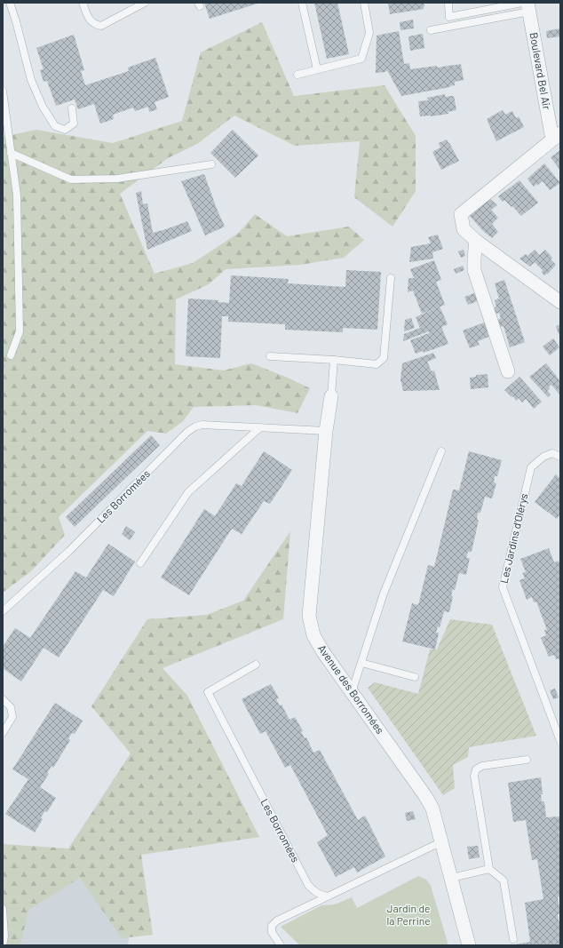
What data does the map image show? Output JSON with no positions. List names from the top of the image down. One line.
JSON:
{"streets":{"street":["Boulevard Bel Air","Avenue des Borromées"],"lane":["Les Borromées","Les Jardins d'Olérys"]},"crossings":[["Les Borromées","Avenue des Borromées"]],"parks":["Jardin de la Perrine"]}
